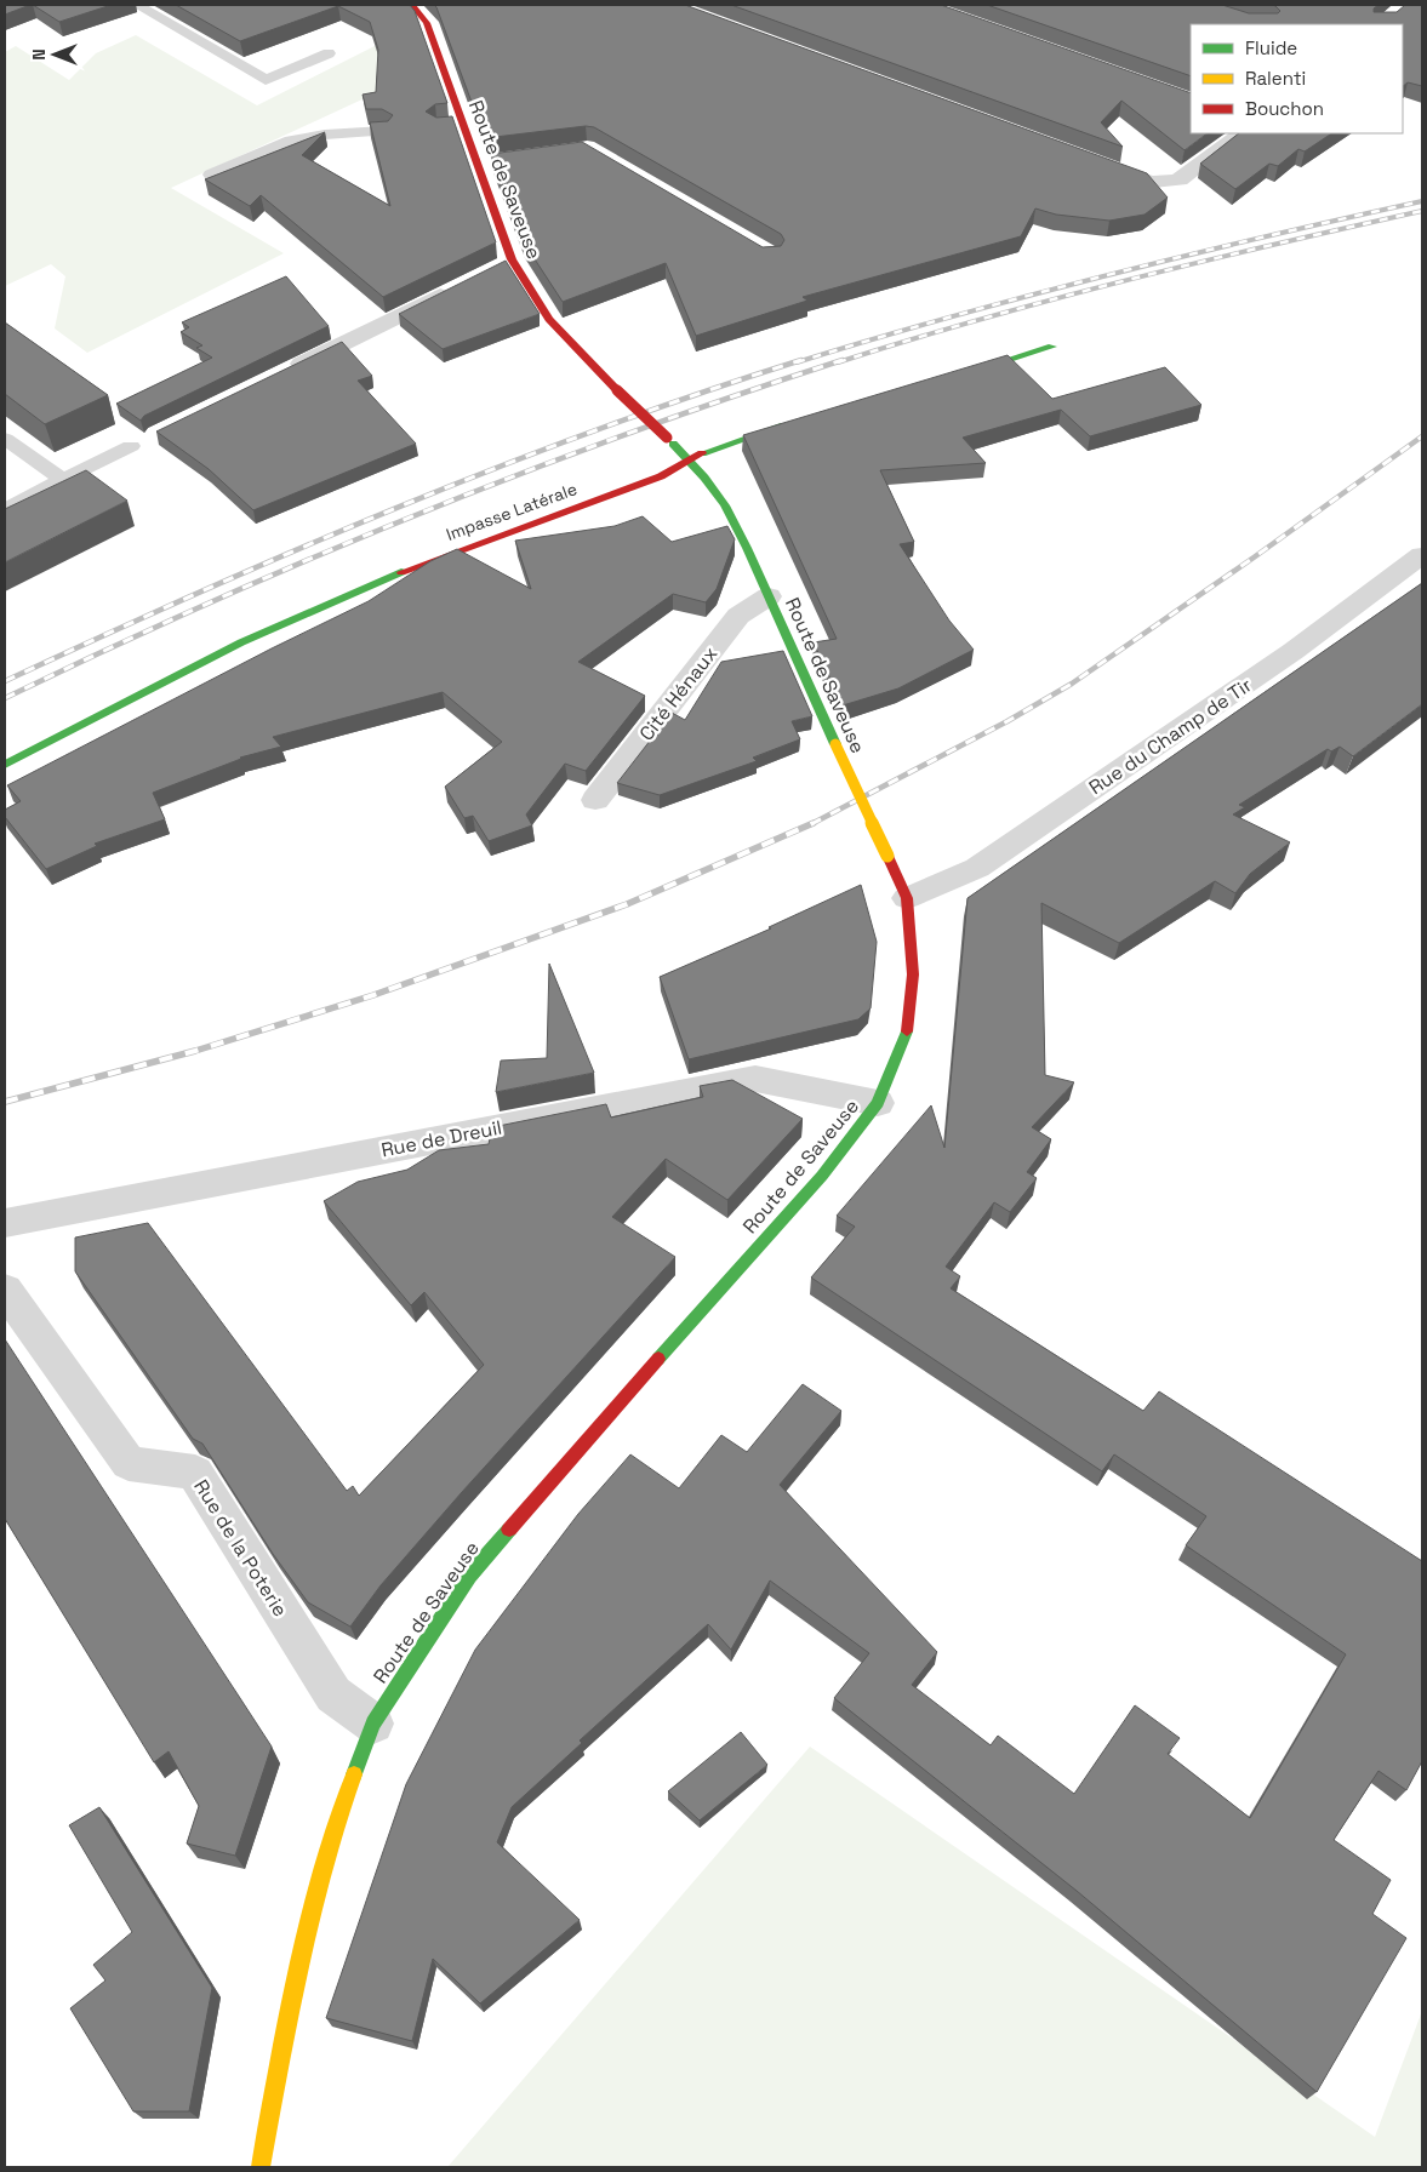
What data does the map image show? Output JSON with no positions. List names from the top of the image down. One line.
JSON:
{"streets":{"main road":["Route de Saveuse","Impasse Latérale"],"street":["Cité Hénaux","Rue du Champ de Tir","Rue de Dreuil","Rue de la Poterie"]},"crossings":[["Route de Saveuse","Impasse Latérale"],["Route de Saveuse","Cité Hénaux"],["Route de Saveuse","Rue du Champ de Tir"],["Route de Saveuse","Rue de Dreuil"],["Route de Saveuse","Rue de la Poterie"]],"legend":["Fluide","Ralenti","Bouchon"],"north":"left"}
